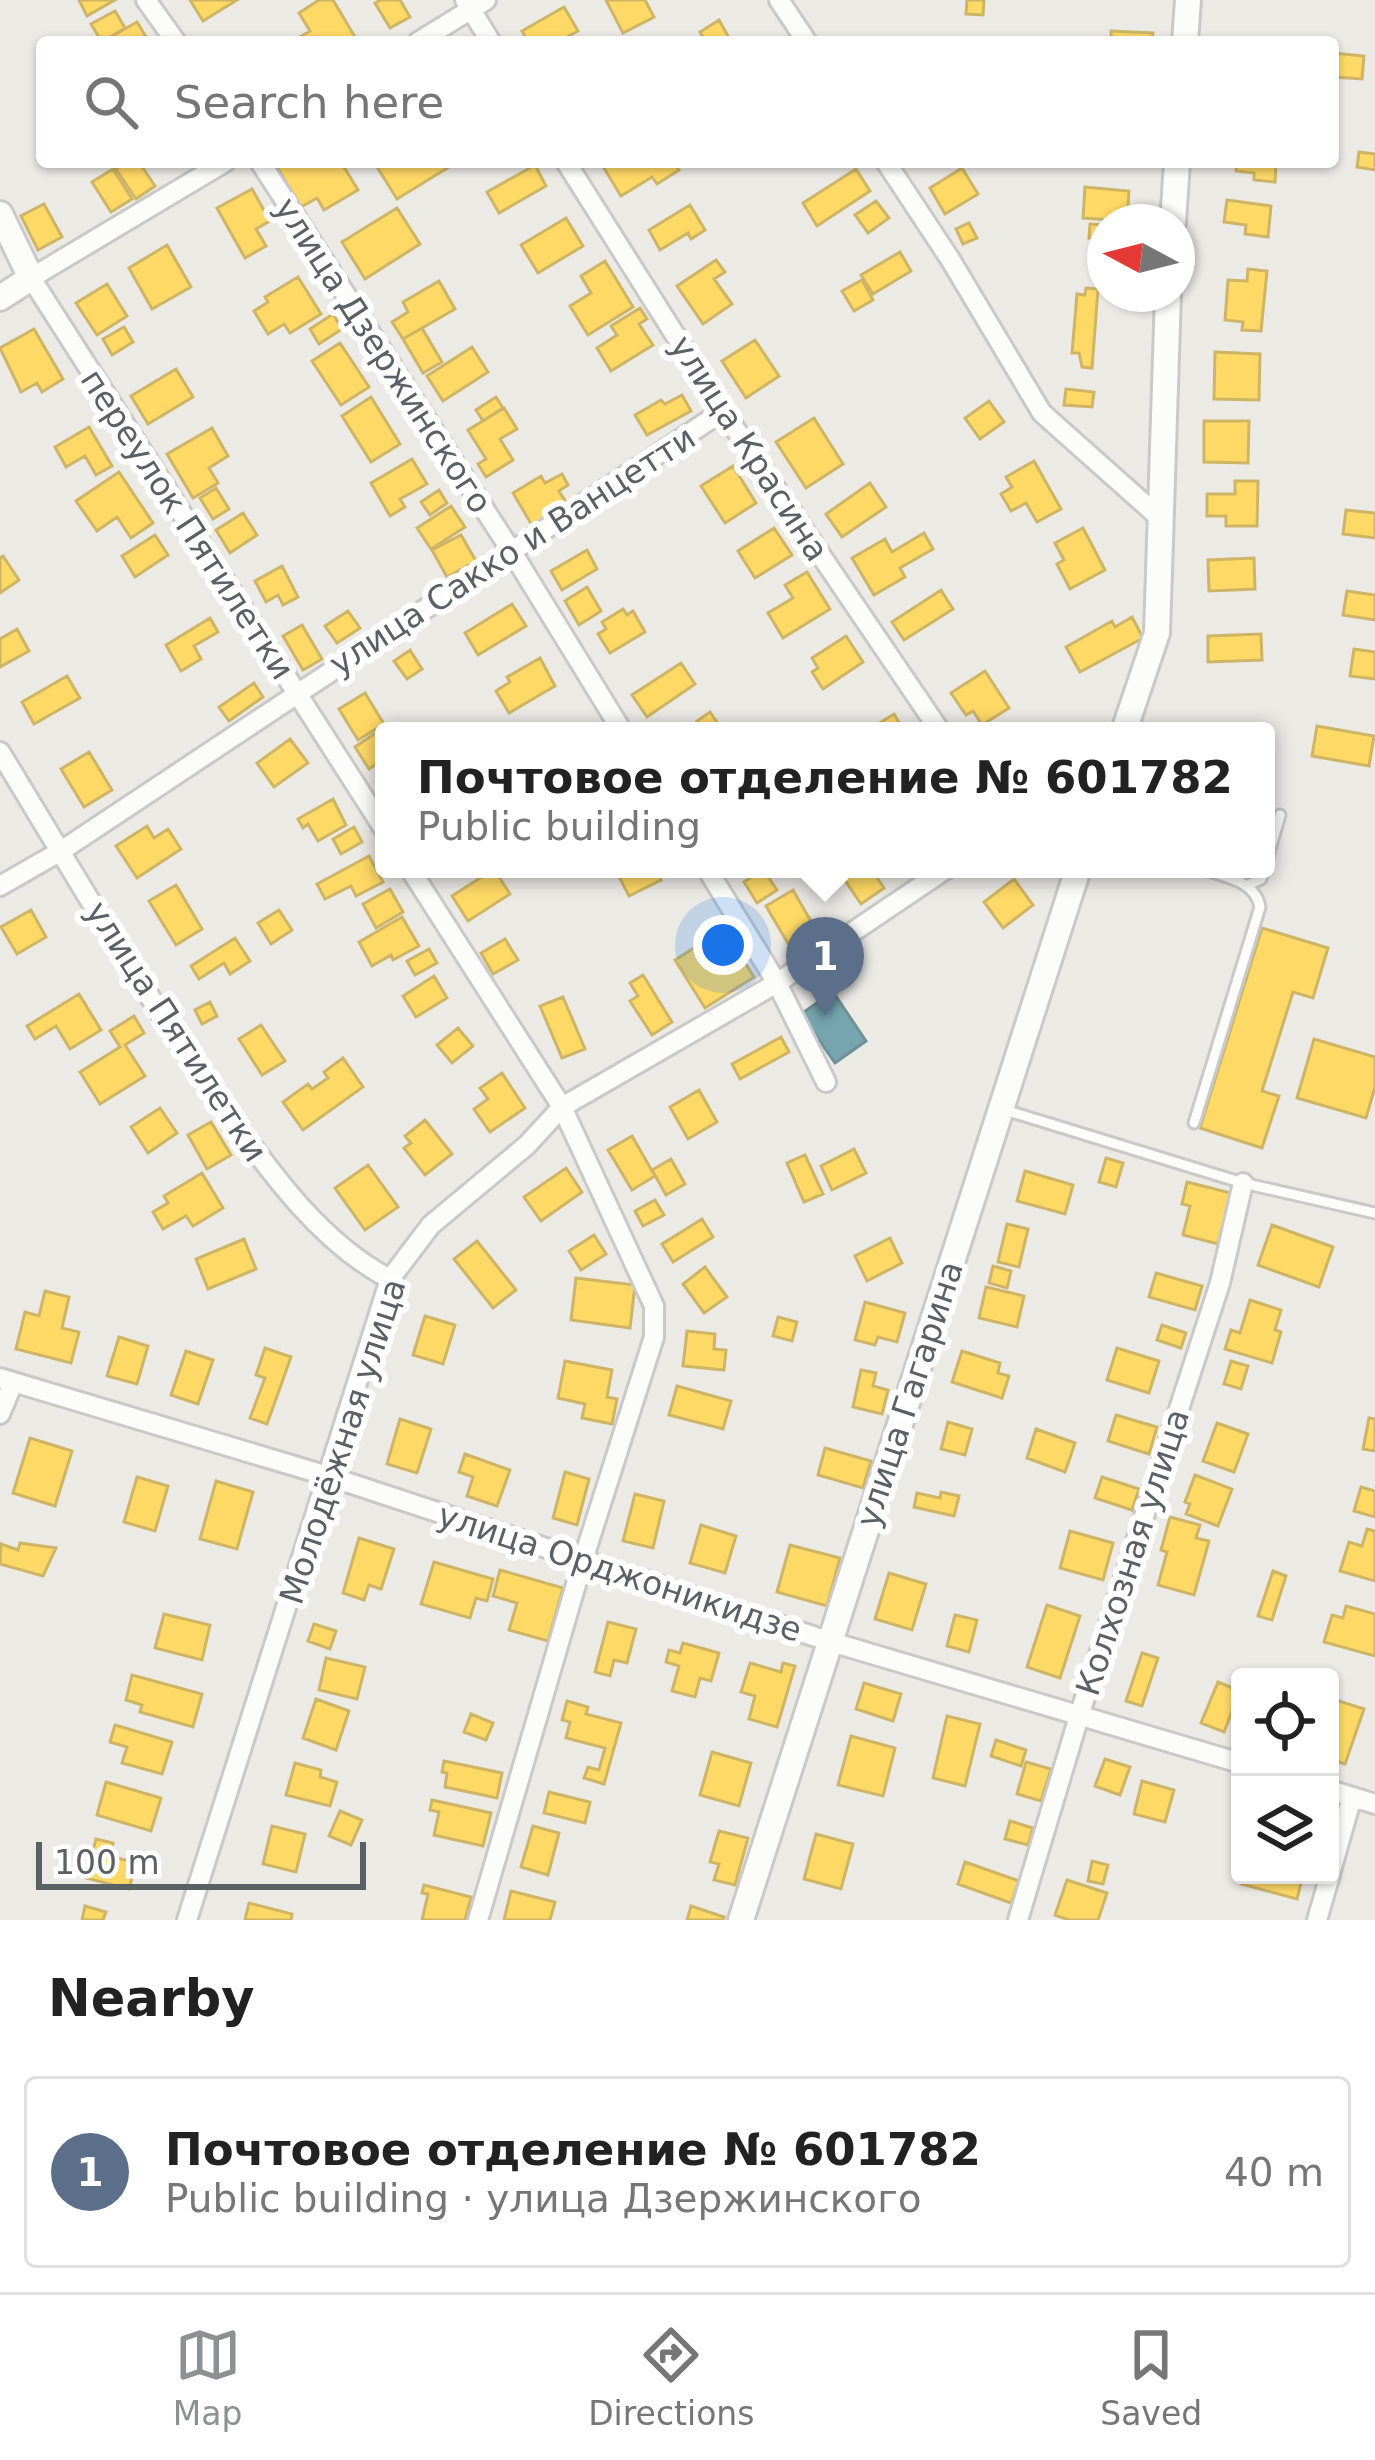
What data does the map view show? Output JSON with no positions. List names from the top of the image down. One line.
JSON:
{"streets":{"main road":["переулок Пятилетки","улица Гагарина"],"street":["улица Дзержинского","улица Красина","улица Сакко и Ванцетти","улица Пятилетки","Молодёжная улица","Колхозная улица","улица Орджоникидзе"]},"crossings":[["улица Дзержинского","улица Сакко и Ванцетти"],["улица Красина","улица Сакко и Ванцетти"],["переулок Пятилетки","улица Сакко и Ванцетти"],["улица Сакко и Ванцетти","улица Пятилетки"],["улица Пятилетки","Молодёжная улица"],["улица Гагарина","улица Орджоникидзе"],["Молодёжная улица","улица Орджоникидзе"],["Колхозная улица","улица Орджоникидзе"]],"scale_bar":"100 m","north":"left","page":{"search":"Search here","popup":["Почтовое отделение № 601782","Public building"],"pins":"1","scale":"100 m","heading":"Nearby","list":[{"mark":"1","name":"Почтовое отделение № 601782","note":"Public building · улица Дзержинского","value":"40 m"}],"nav":["Map","Directions","Saved"]}}
